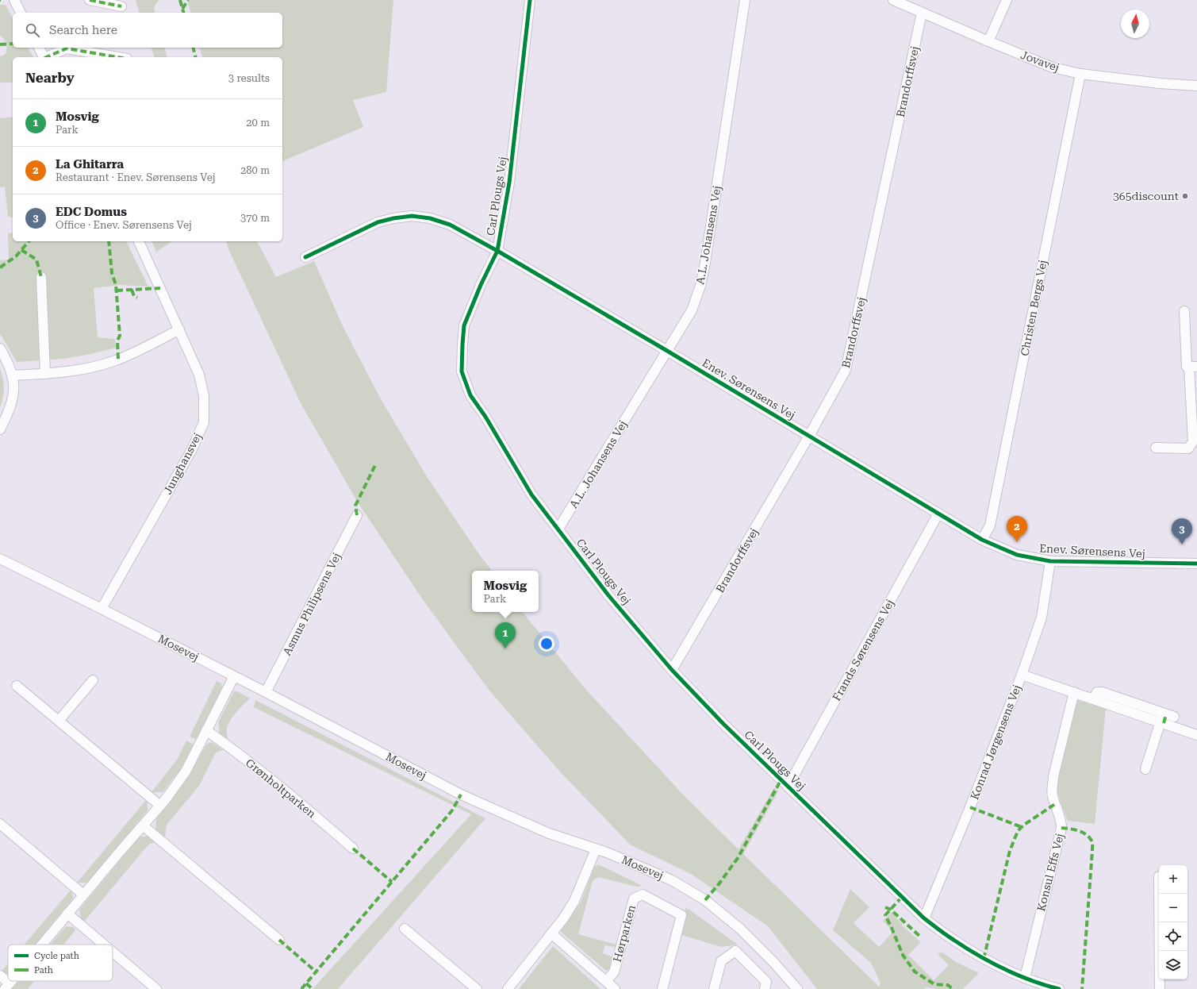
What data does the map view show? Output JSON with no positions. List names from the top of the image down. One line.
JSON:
{"streets":{"street":["Jovavej","Brandorffsvej","Carl Plougs Vej","A.L. Johansens Vej","Christen Bergs Vej","Enev. Sørensens Vej","Junghansvej","Asmus Philipsens Vej","Mosevej","Frands Sørensens Vej","Konrad Jørgensens Vej","Grønholtparken","Konsul Effs Vej","Hørparken"]},"crossings":[["Jovavej","Brandorffsvej"],["Jovavej","Christen Bergs Vej"],["Brandorffsvej","Carl Plougs Vej"],["Brandorffsvej","Enev. Sørensens Vej"],["Carl Plougs Vej","A.L. Johansens Vej"],["Carl Plougs Vej","Enev. Sørensens Vej"],["Carl Plougs Vej","Frands Sørensens Vej"],["Carl Plougs Vej","Konrad Jørgensens Vej"],["Carl Plougs Vej","Konsul Effs Vej"],["A.L. Johansens Vej","Enev. Sørensens Vej"],["Christen Bergs Vej","Enev. Sørensens Vej"],["Enev. Sørensens Vej","Frands Sørensens Vej"],["Enev. Sørensens Vej","Konrad Jørgensens Vej"],["Junghansvej","Mosevej"],["Asmus Philipsens Vej","Mosevej"]],"places":["365discount"],"legend":["Cycle path","Path"],"north":"top","page":{"search":"Search here","heading":["Nearby","3 results"],"list":[{"mark":"1","name":"Mosvig","note":"Park","value":"20 m"},{"mark":"2","name":"La Ghitarra","note":"Restaurant · Enev. Sørensens Vej","value":"280 m"},{"mark":"3","name":"EDC Domus","note":"Office · Enev. Sørensens Vej","value":"370 m"}],"pins":["2","3","1"],"popup":["Mosvig","Park"],"map_buttons":["+","−"]}}
